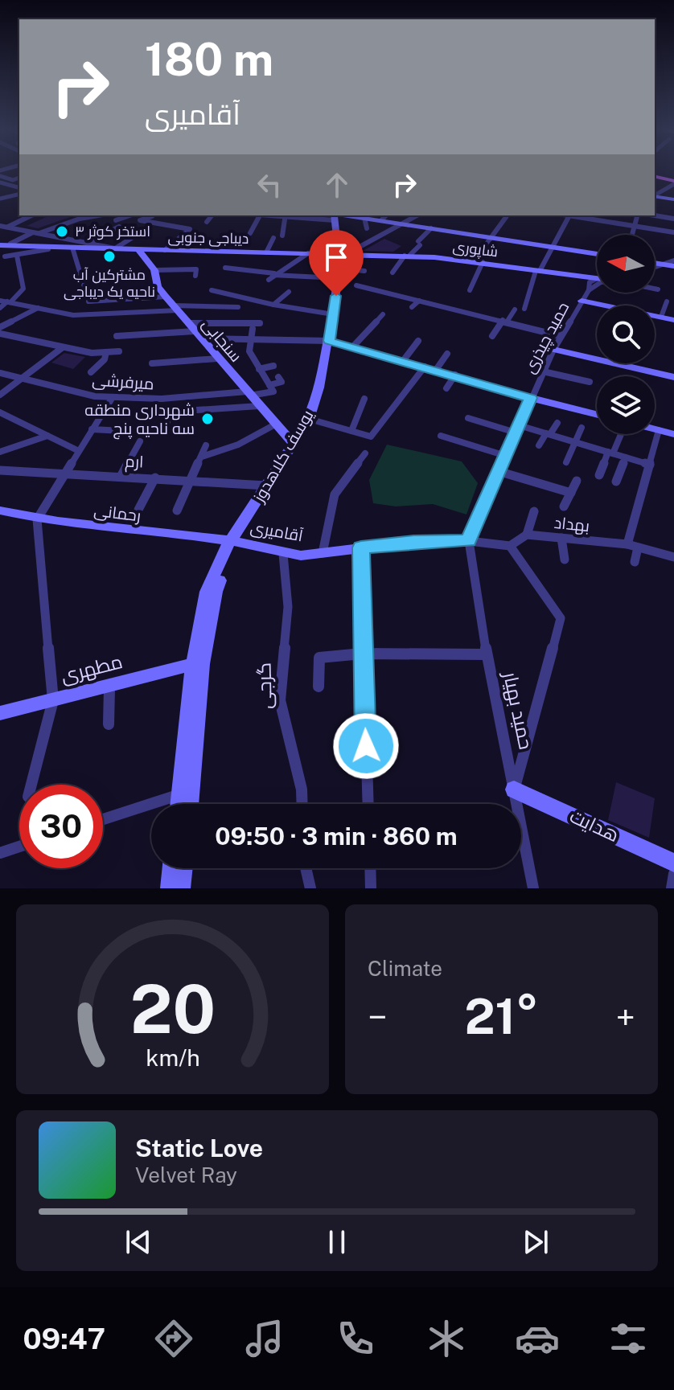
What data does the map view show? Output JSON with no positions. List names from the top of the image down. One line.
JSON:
{"streets":{"street":["دیباجی جنوبی","شاپوری","حمید چیذری","سنجابی","میرفرشی","یوسف کلاهدوز","ارم","رحمانی","بهداد","آقامیری","مطهری","گرجی","حمید بهیار","هدایت"]},"crossings":[["دیباجی جنوبی","شاپوری"],["دیباجی جنوبی","سنجابی"],["دیباجی جنوبی","یوسف کلاهدوز"],["شاپوری","یوسف کلاهدوز"],["حمید چیذری","آقامیری"],["حمید چیذری","حمید بهیار"],["سنجابی","میرفرشی"],["سنجابی","یوسف کلاهدوز"],["یوسف کلاهدوز","ارم"],["یوسف کلاهدوز","رحمانی"],["یوسف کلاهدوز","آقامیری"],["یوسف کلاهدوز","مطهری"],["رحمانی","آقامیری"],["آقامیری","گرجی"],["آقامیری","حمید بهیار"],["حمید بهیار","هدایت"]],"places":["استخر کوثر ۳","مشترکین آب ناحیه یک دیباجی","شهرداری منطقه سه ناحیه پنج"],"north":"left","page":{"turn":["180 m","آقامیری"],"limit":"30","trip":"09:50 · 3 min · 860 m","tile":"Climate","heat":["−","21°","+"],"song":["Static Love","Velvet Ray"],"tabs":"09:47","gauge":["20","km/h"]}}
